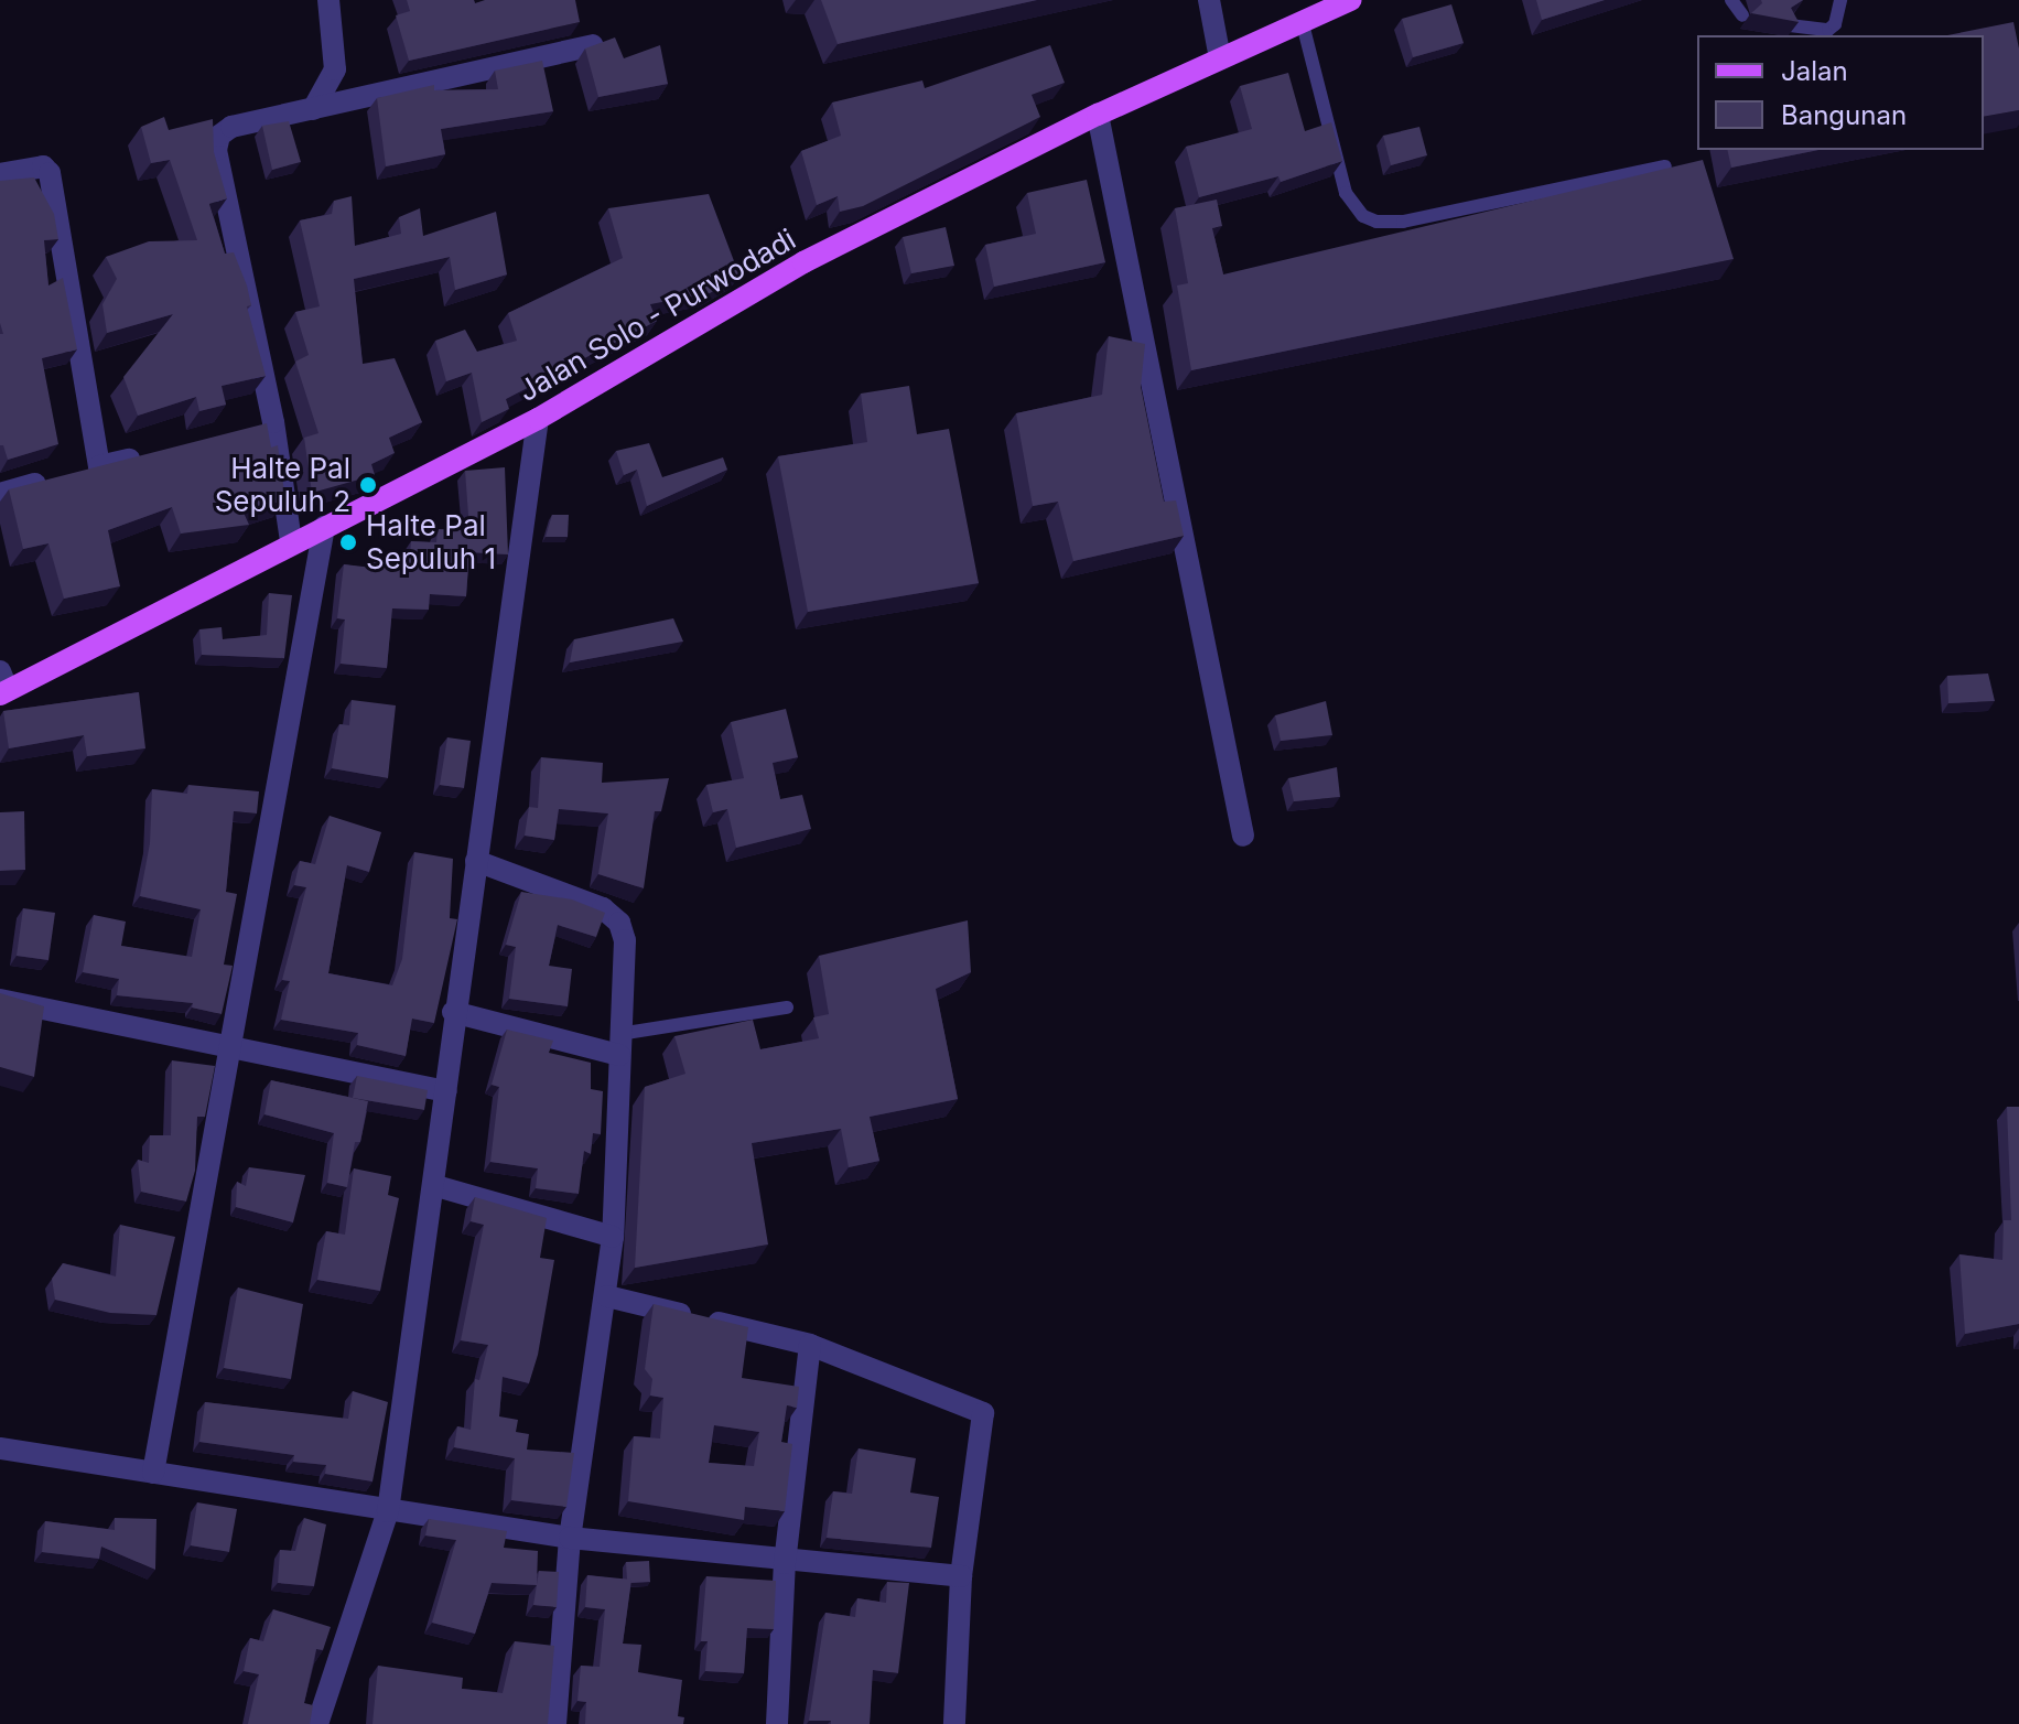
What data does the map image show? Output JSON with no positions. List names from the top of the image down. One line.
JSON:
{"streets":{"main road":["Jalan Solo - Purwodadi"]},"places":["Halte Pal Sepuluh 2","Halte Pal Sepuluh 1"],"legend":["Jalan","Bangunan"]}
